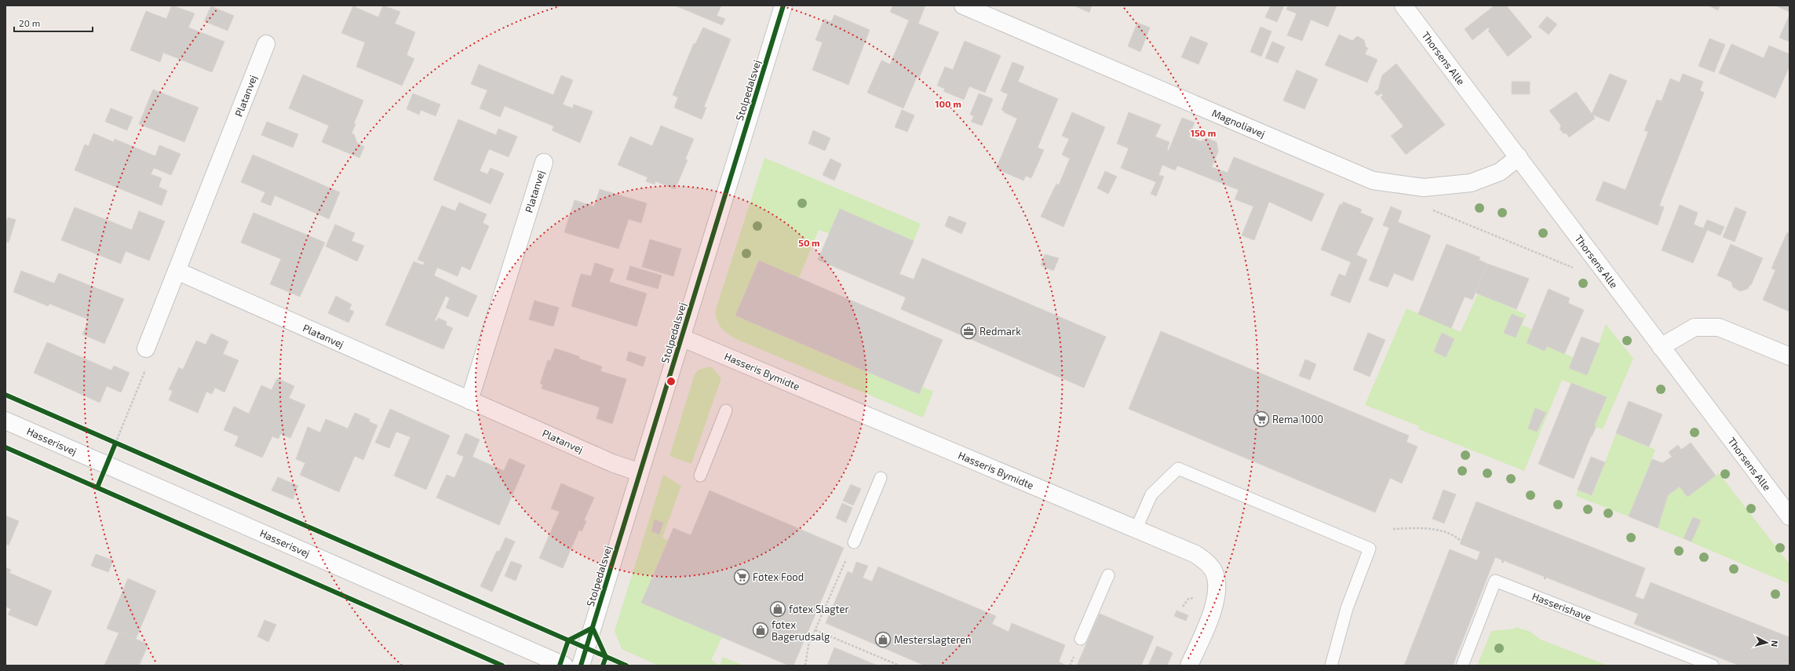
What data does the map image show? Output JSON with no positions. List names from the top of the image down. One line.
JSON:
{"streets":{"street":["Thorsens Alle","Stolpedalsvej","Platanvej","Magnoliavej","Hasseris Bymidte","Hasserisvej"],"lane":["Hasserishave"]},"crossings":[["Thorsens Alle","Magnoliavej"],["Stolpedalsvej","Platanvej"],["Stolpedalsvej","Hasseris Bymidte"]],"places":{"office":["Redmark"],"supermarket":["Rema 1000","Føtex Food"],"shop":["føtex Slagter","føtex Bagerudsalg","Mesterslagteren"]},"scale_bar":"20 m","north":"right","rings":["100 m","150 m","50 m"]}
